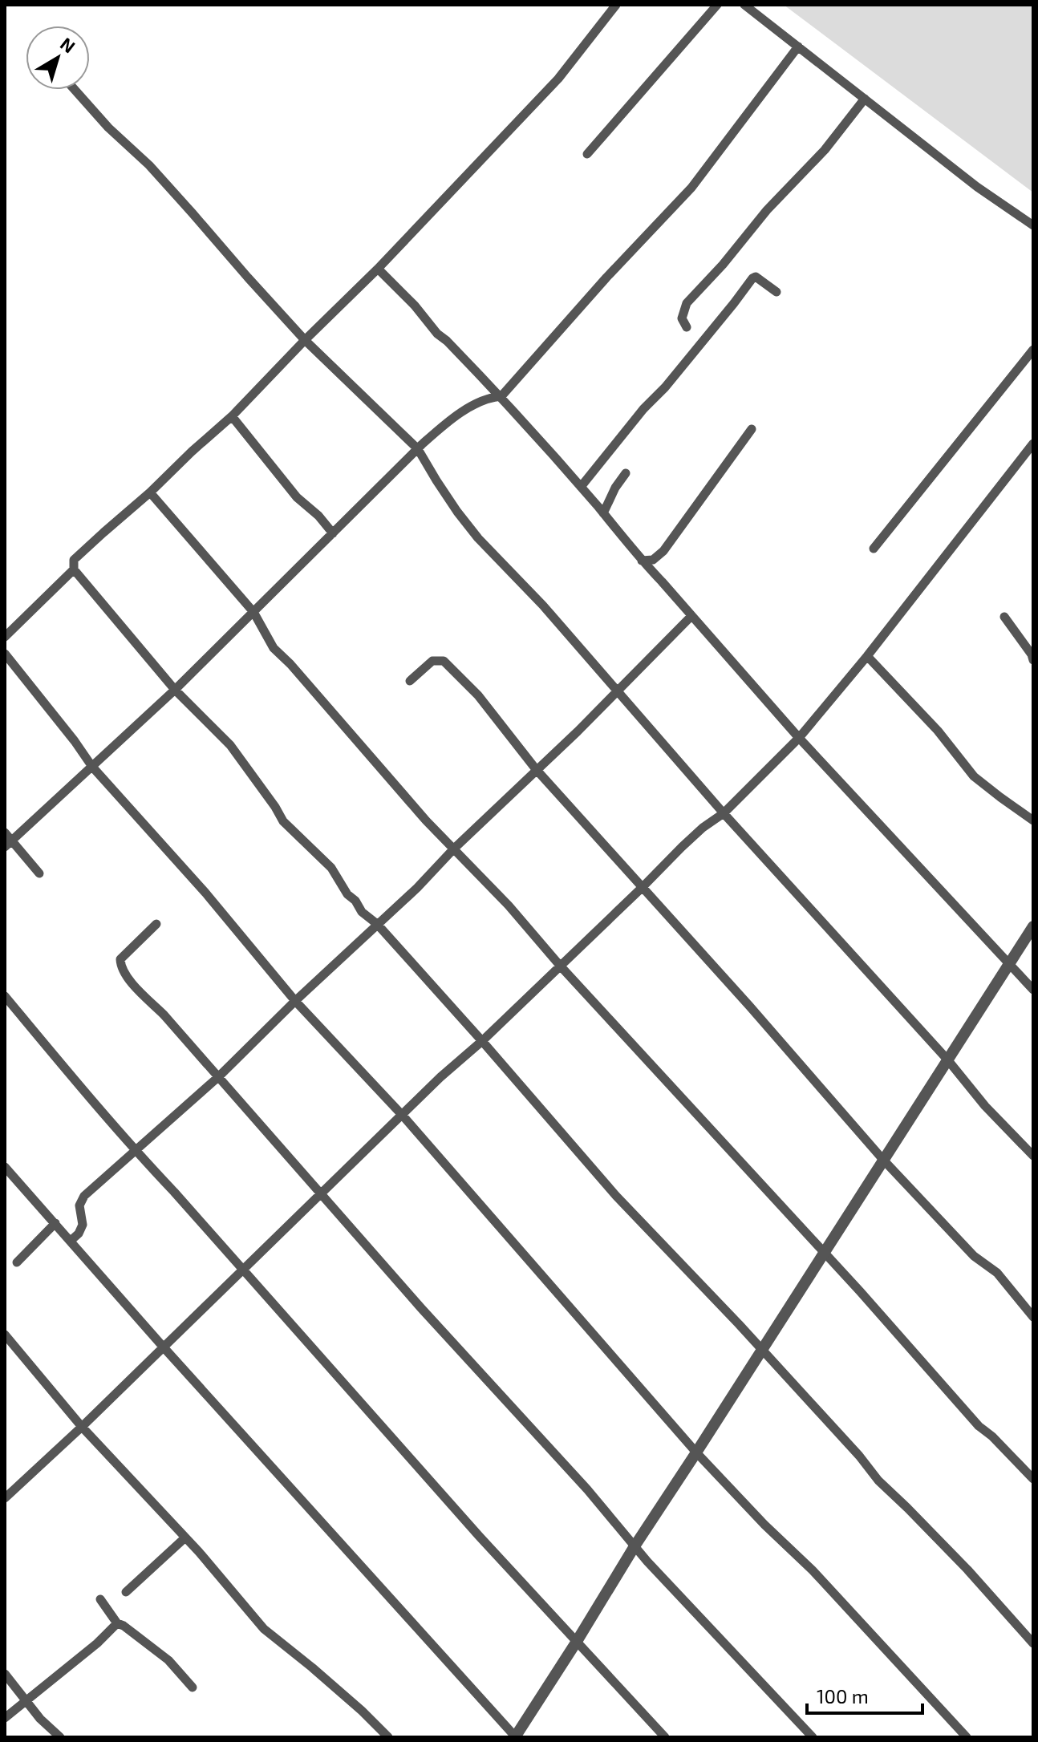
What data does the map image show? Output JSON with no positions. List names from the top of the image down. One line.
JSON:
{"scale_bar":"100 m","north":"top right"}
